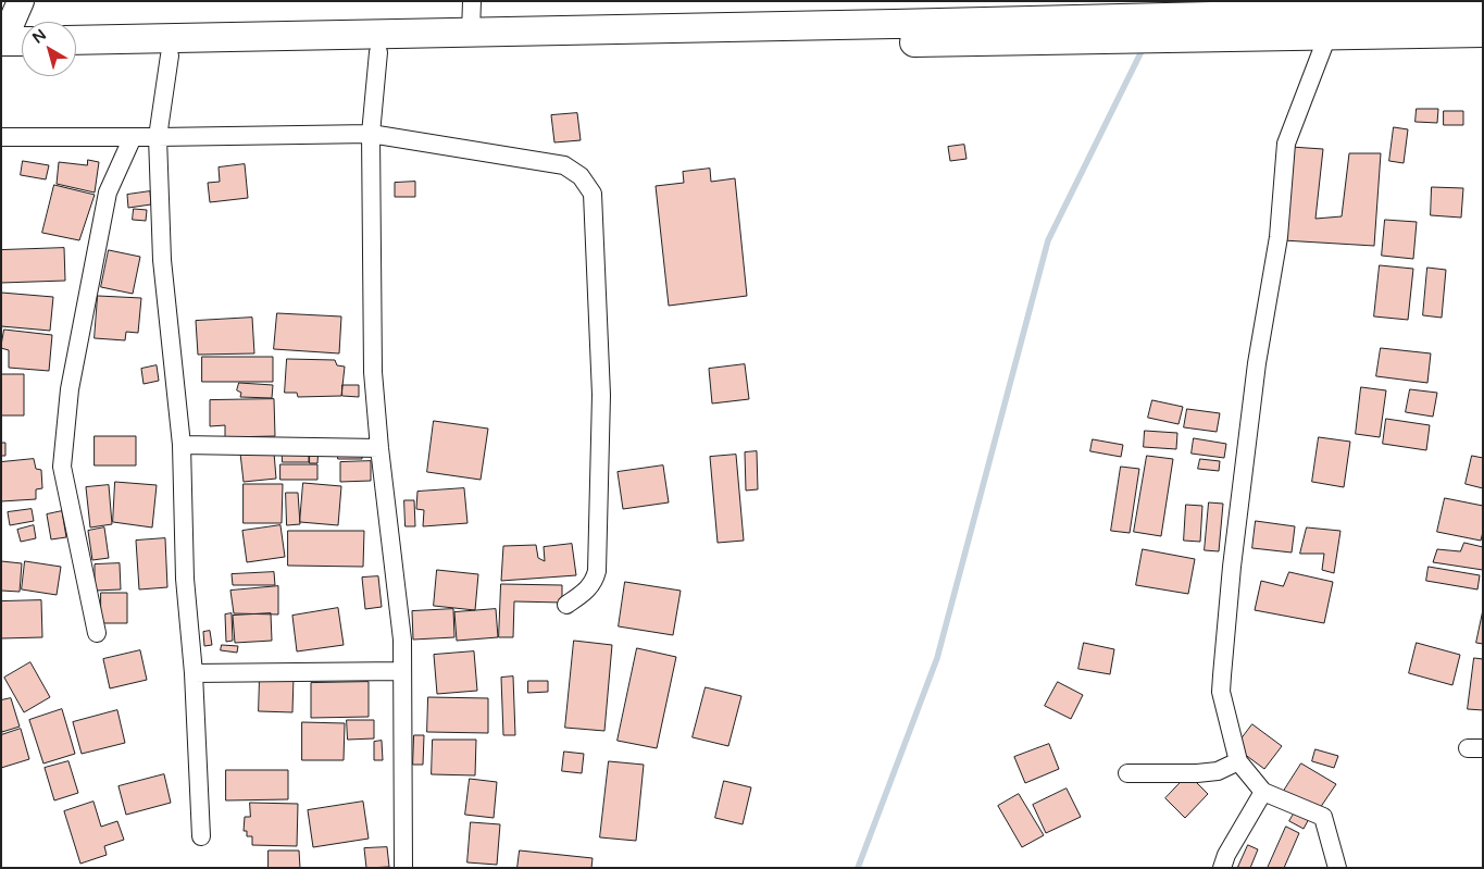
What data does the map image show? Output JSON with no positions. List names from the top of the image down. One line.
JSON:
{"north":"top left"}
